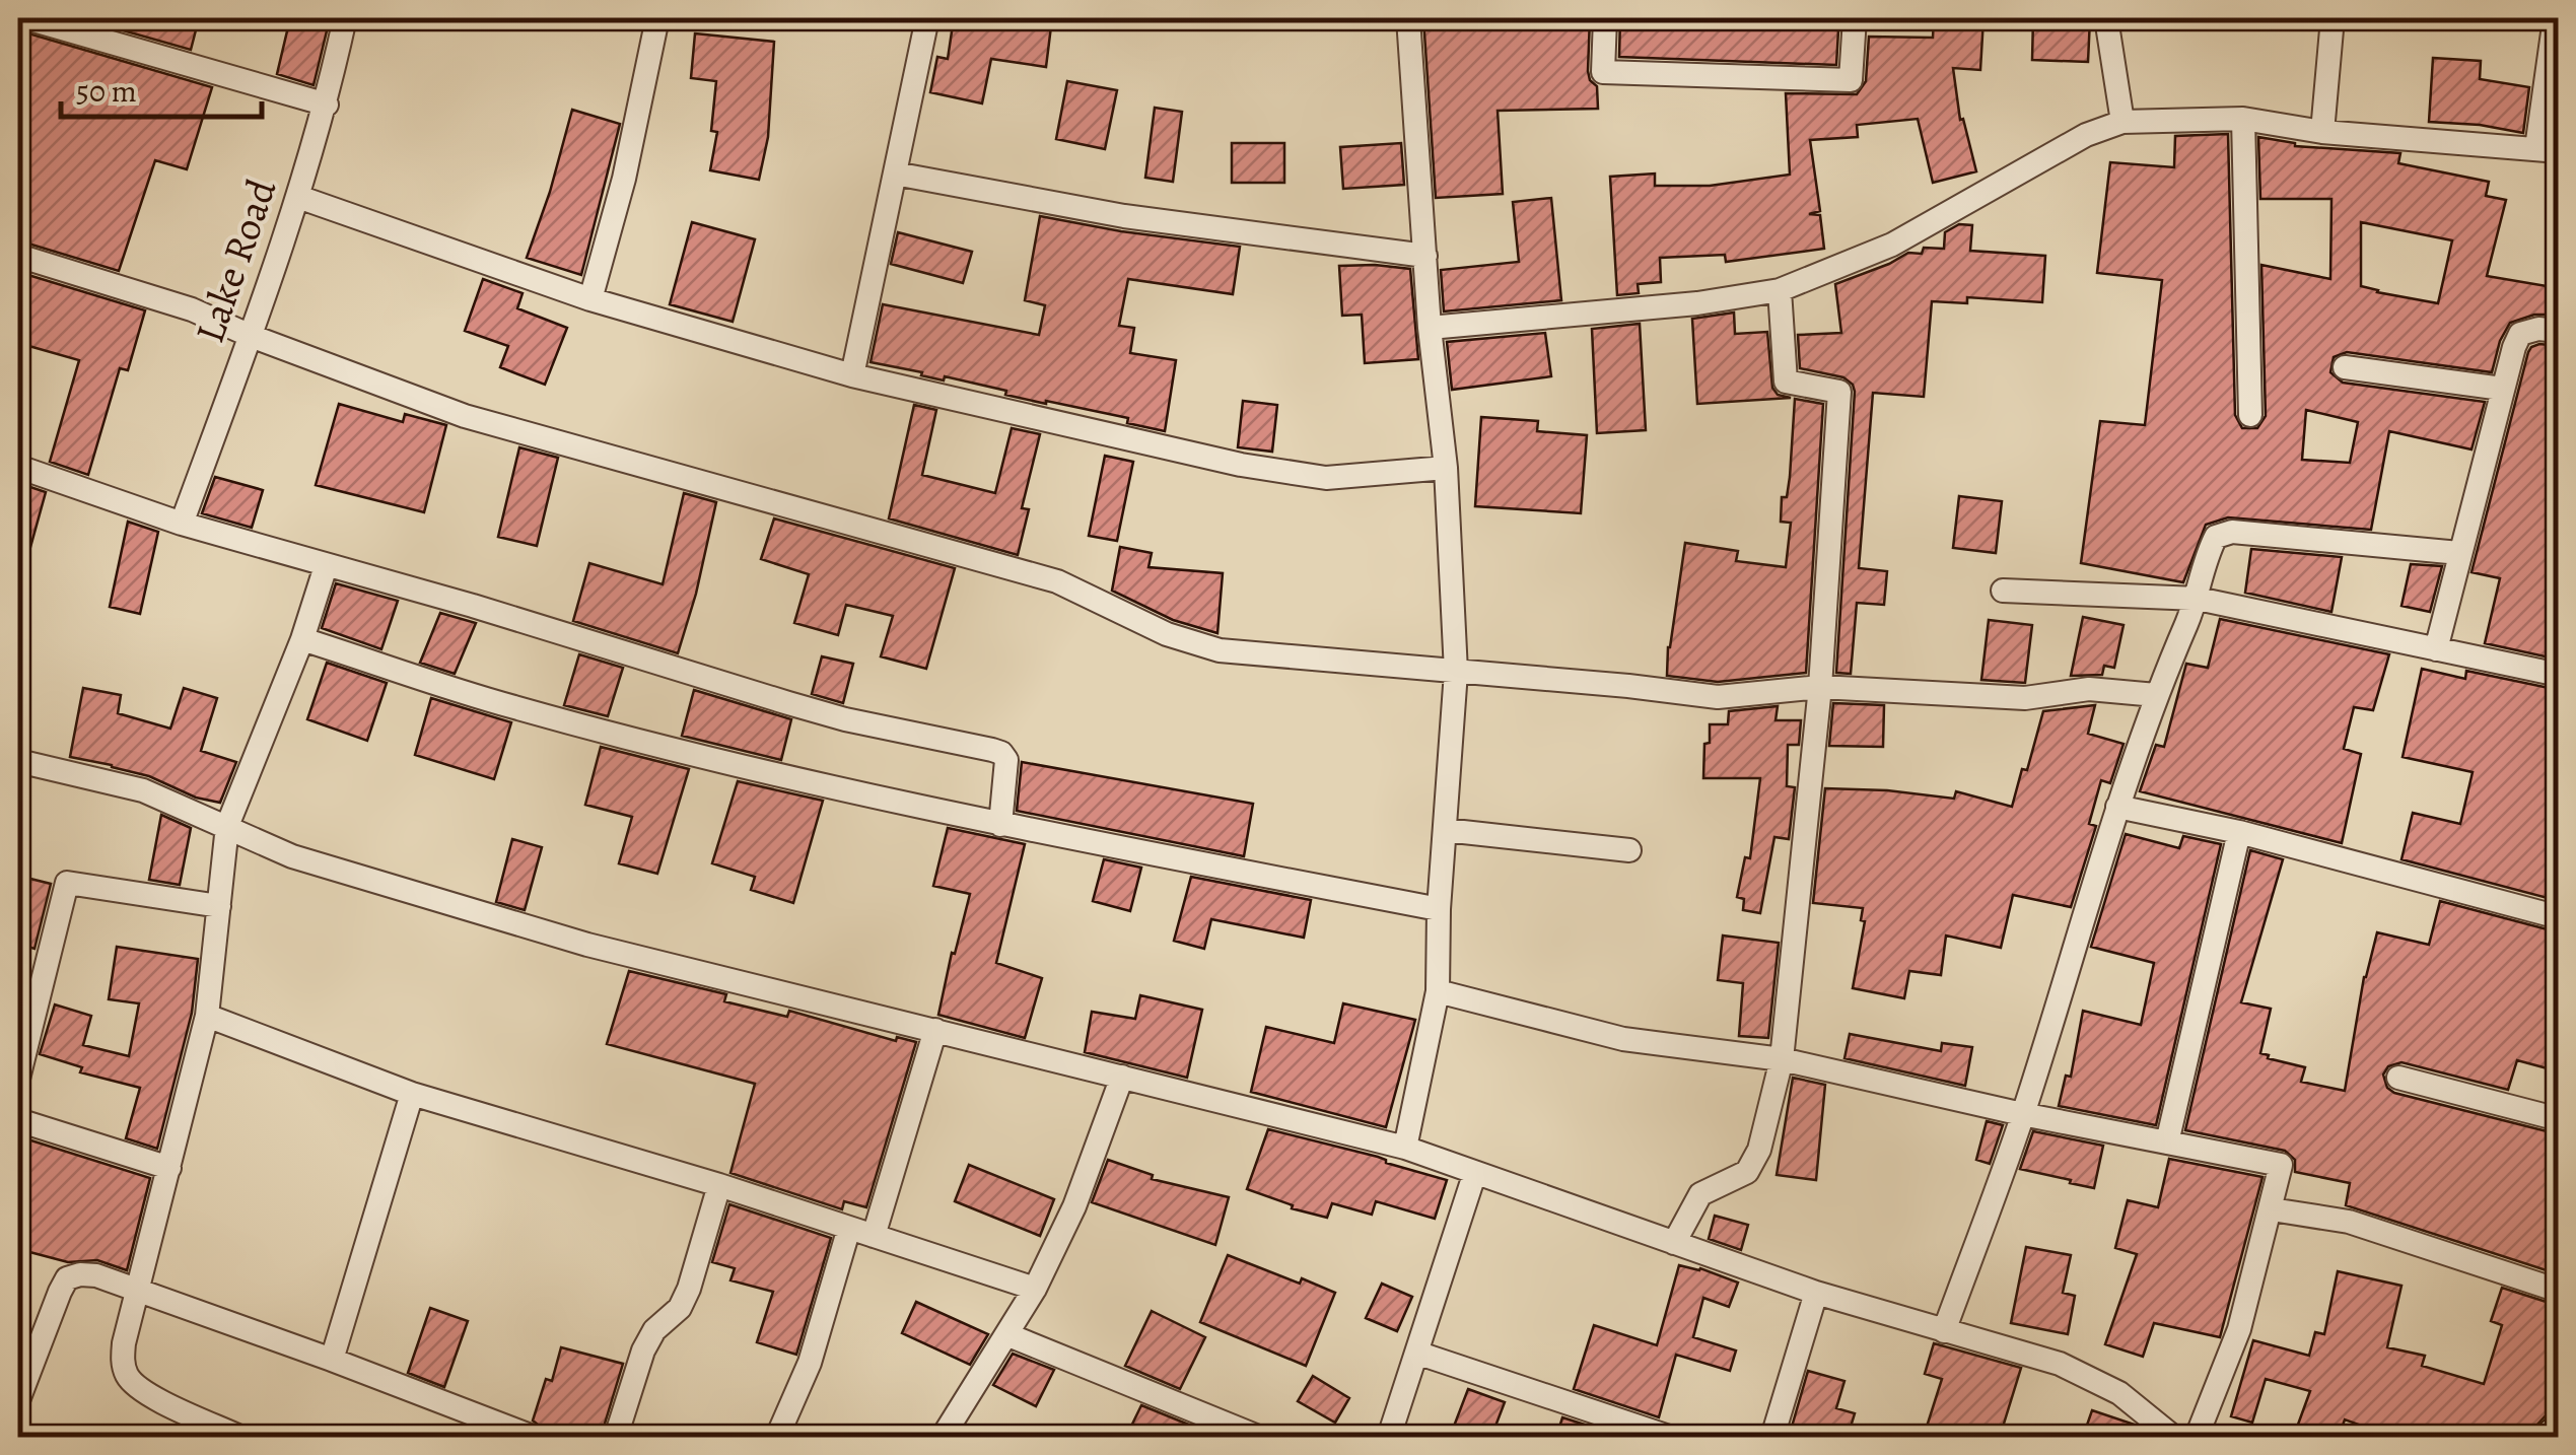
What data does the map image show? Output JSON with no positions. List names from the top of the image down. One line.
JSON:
{"streets":{"street":["Lake Road"]},"scale_bar":"50 m"}
